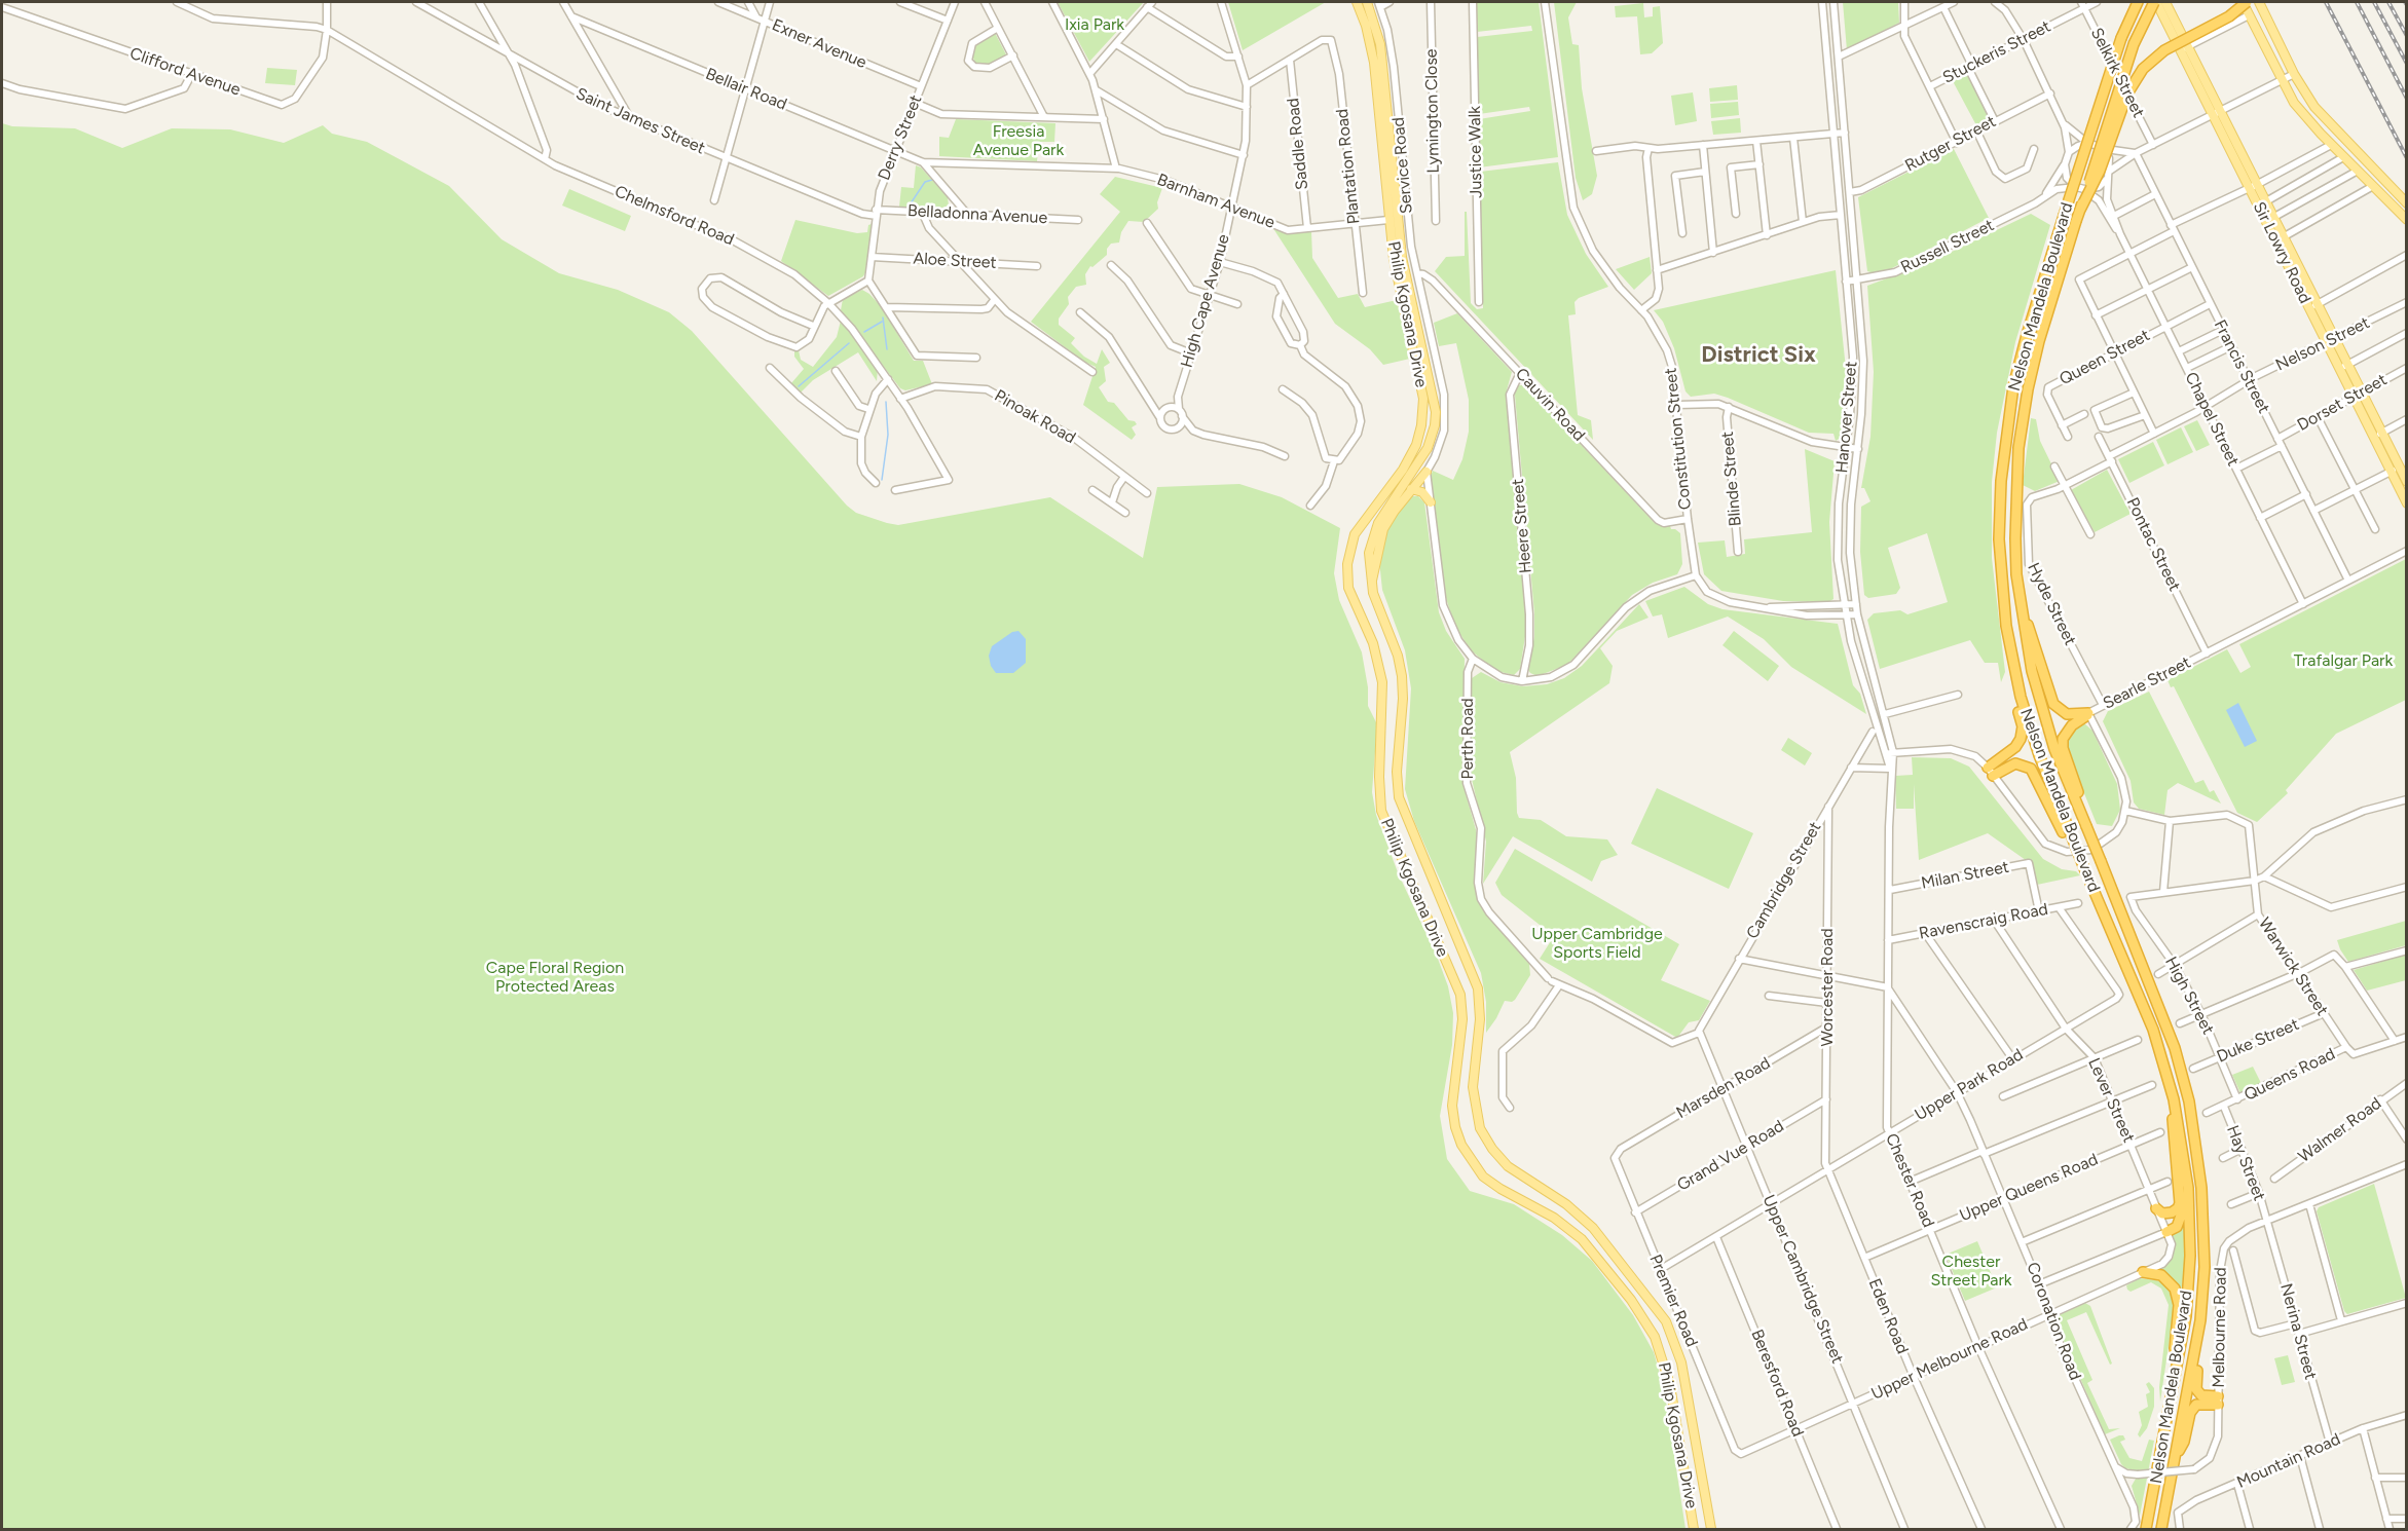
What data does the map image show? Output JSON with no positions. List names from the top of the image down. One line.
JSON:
{"streets":{"highway":["Nelson Mandela Boulevard"],"main road":["Sir Lowry Road","Philip Kgosana Drive"],"street":["Exner Avenue","Stuckeris Street","Clifford Avenue","Selkirk Street","Bellair Road","Lymington Close","Saint James Street","Derry Street","Saddle Road","Rutger Street","Justice Walk","Service Road","Plantation Road","Barnham Avenue","Belladonna Avenue","Chelmsford Road","Russell Street","Aloe Street","High Cape Avenue","Nelson Street","Queen Street","Francis Street","Dorset Street","Cauvin Road","Pinoak Road","Hanover Street","Chapel Street","Constitution Street","Blinde Street","Heere Street","Pontac Street","Hyde Street","Searle Street","Perth Road","Milan Street","Cambridge Street","Ravenscraig Road","Warwick Street","Worcester Road","High Street","Duke Street","Queens Road","Upper Park Road","Marsden Road","Lever Street","Walmer Road","Grand Vue Road","Hay Street","Chester Road","Upper Queens Road","Upper Cambridge Street","Premier Road","Eden Road","Coronation Road","Melbourne Road","Nerina Street","Upper Melbourne Road","Beresford Road","Mountain Road"]},"crossings":[["Exner Avenue","Derry Street"],["Stuckeris Street","Selkirk Street"],["Clifford Avenue","Chelmsford Road"],["Bellair Road","Derry Street"],["Bellair Road","Barnham Avenue"],["Saint James Street","Derry Street"],["Saint James Street","Belladonna Avenue"],["Derry Street","Belladonna Avenue"],["Derry Street","Aloe Street"],["Saddle Road","Plantation Road"],["Saddle Road","Barnham Avenue"],["Rutger Street","Hanover Street"],["Service Road","Cauvin Road"],["Plantation Road","Barnham Avenue"],["Barnham Avenue","High Cape Avenue"],["Barnham Avenue","Philip Kgosana Drive"],["Chelmsford Road","Pinoak Road"],["Russell Street","Hanover Street"],["Russell Street","Chapel Street"],["Sir Lowry Road","Nelson Mandela Boulevard"],["Sir Lowry Road","Nelson Street"],["Sir Lowry Road","Dorset Street"],["Nelson Street","Francis Street"],["Nelson Street","Chapel Street"],["Nelson Street","Pontac Street"],["Nelson Street","Hyde Street"],["Queen Street","Francis Street"],["Queen Street","Chapel Street"],["Francis Street","Dorset Street"],["Francis Street","Searle Street"],["Cauvin Road","Constitution Street"],["Cauvin Road","Heere Street"],["Hanover Street","Chester Road"],["Chapel Street","Searle Street"],["Pontac Street","Searle Street"],["Hyde Street","Searle Street"],["Perth Road","Cambridge Street"],["Perth Road","Upper Cambridge Street"],["Milan Street","Ravenscraig Road"],["Milan Street","Chester Road"],["Cambridge Street","Worcester Road"],["Cambridge Street","Upper Cambridge Street"],["Ravenscraig Road","Upper Park Road"],["Ravenscraig Road","Lever Street"],["Ravenscraig Road","Chester Road"],["Warwick Street","Duke Street"],["Warwick Street","Queens Road"],["Worcester Road","Upper Park Road"],["Worcester Road","Marsden Road"],["Worcester Road","Grand Vue Road"],["Worcester Road","Eden Road"],["High Street","Duke Street"],["High Street","Queens Road"],["Queens Road","Hay Street"],["Upper Park Road","Lever Street"],["Upper Park Road","Chester Road"],["Upper Park Road","Upper Cambridge Street"],["Upper Park Road","Premier Road"],["Upper Park Road","Eden Road"],["Upper Park Road","Coronation Road"],["Upper Park Road","Beresford Road"],["Marsden Road","Upper Cambridge Street"],["Marsden Road","Premier Road"],["Lever Street","Upper Queens Road"],["Lever Street","Upper Melbourne Road"],["Grand Vue Road","Upper Cambridge Street"],["Grand Vue Road","Premier Road"],["Hay Street","Melbourne Road"],["Hay Street","Nerina Street"],["Chester Road","Upper Queens Road"],["Chester Road","Coronation Road"],["Chester Road","Upper Melbourne Road"],["Upper Queens Road","Eden Road"],["Upper Queens Road","Coronation Road"],["Upper Cambridge Street","Upper Melbourne Road"],["Premier Road","Upper Melbourne Road"],["Eden Road","Upper Melbourne Road"],["Coronation Road","Melbourne Road"],["Coronation Road","Upper Melbourne Road"],["Melbourne Road","Nerina Street"],["Nerina Street","Mountain Road"],["Upper Melbourne Road","Beresford Road"]],"districts":["District Six"],"parks":["Ixia Park","Freesia Avenue Park","Trafalgar Park","Upper Cambridge Sports Field","Cape Floral Region Protected Areas","Chester Street Park"]}
